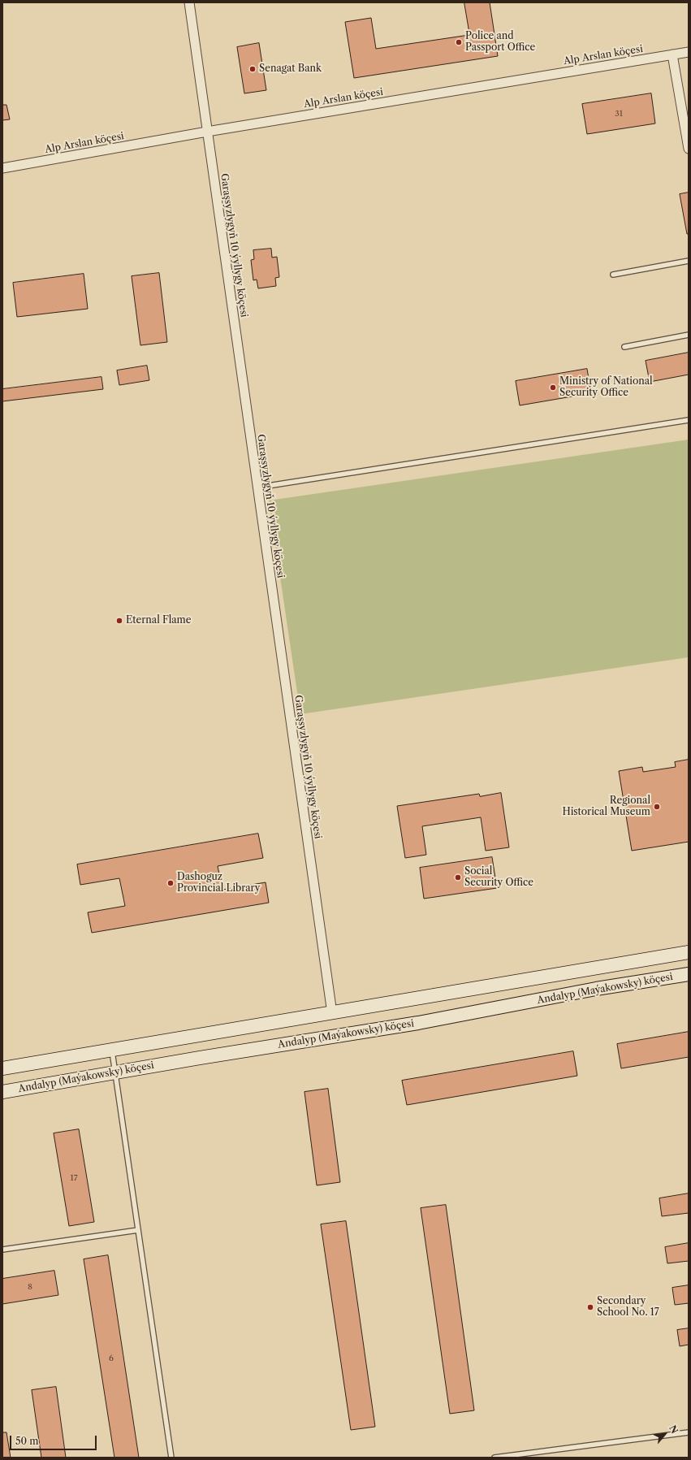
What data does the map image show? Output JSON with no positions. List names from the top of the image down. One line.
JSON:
{"streets":{"main road":["Andalyp (Maýakowsky) köçesi"],"street":["Alp Arslan köçesi","Garaşsyzlygyň 10 ýyllygy köçesi"]},"crossings":[["Alp Arslan köçesi","Garaşsyzlygyň 10 ýyllygy köçesi"]],"places":["Police and Passport Office","Senagat Bank","Ministry of National Security Office","Eternal Flame","Regional Historical Museum","Social Security Office","Dashoguz Provincial Library","Secondary School No. 17"],"house_numbers":["31","17","8","6"],"scale_bar":"50 m","north":"top right"}
